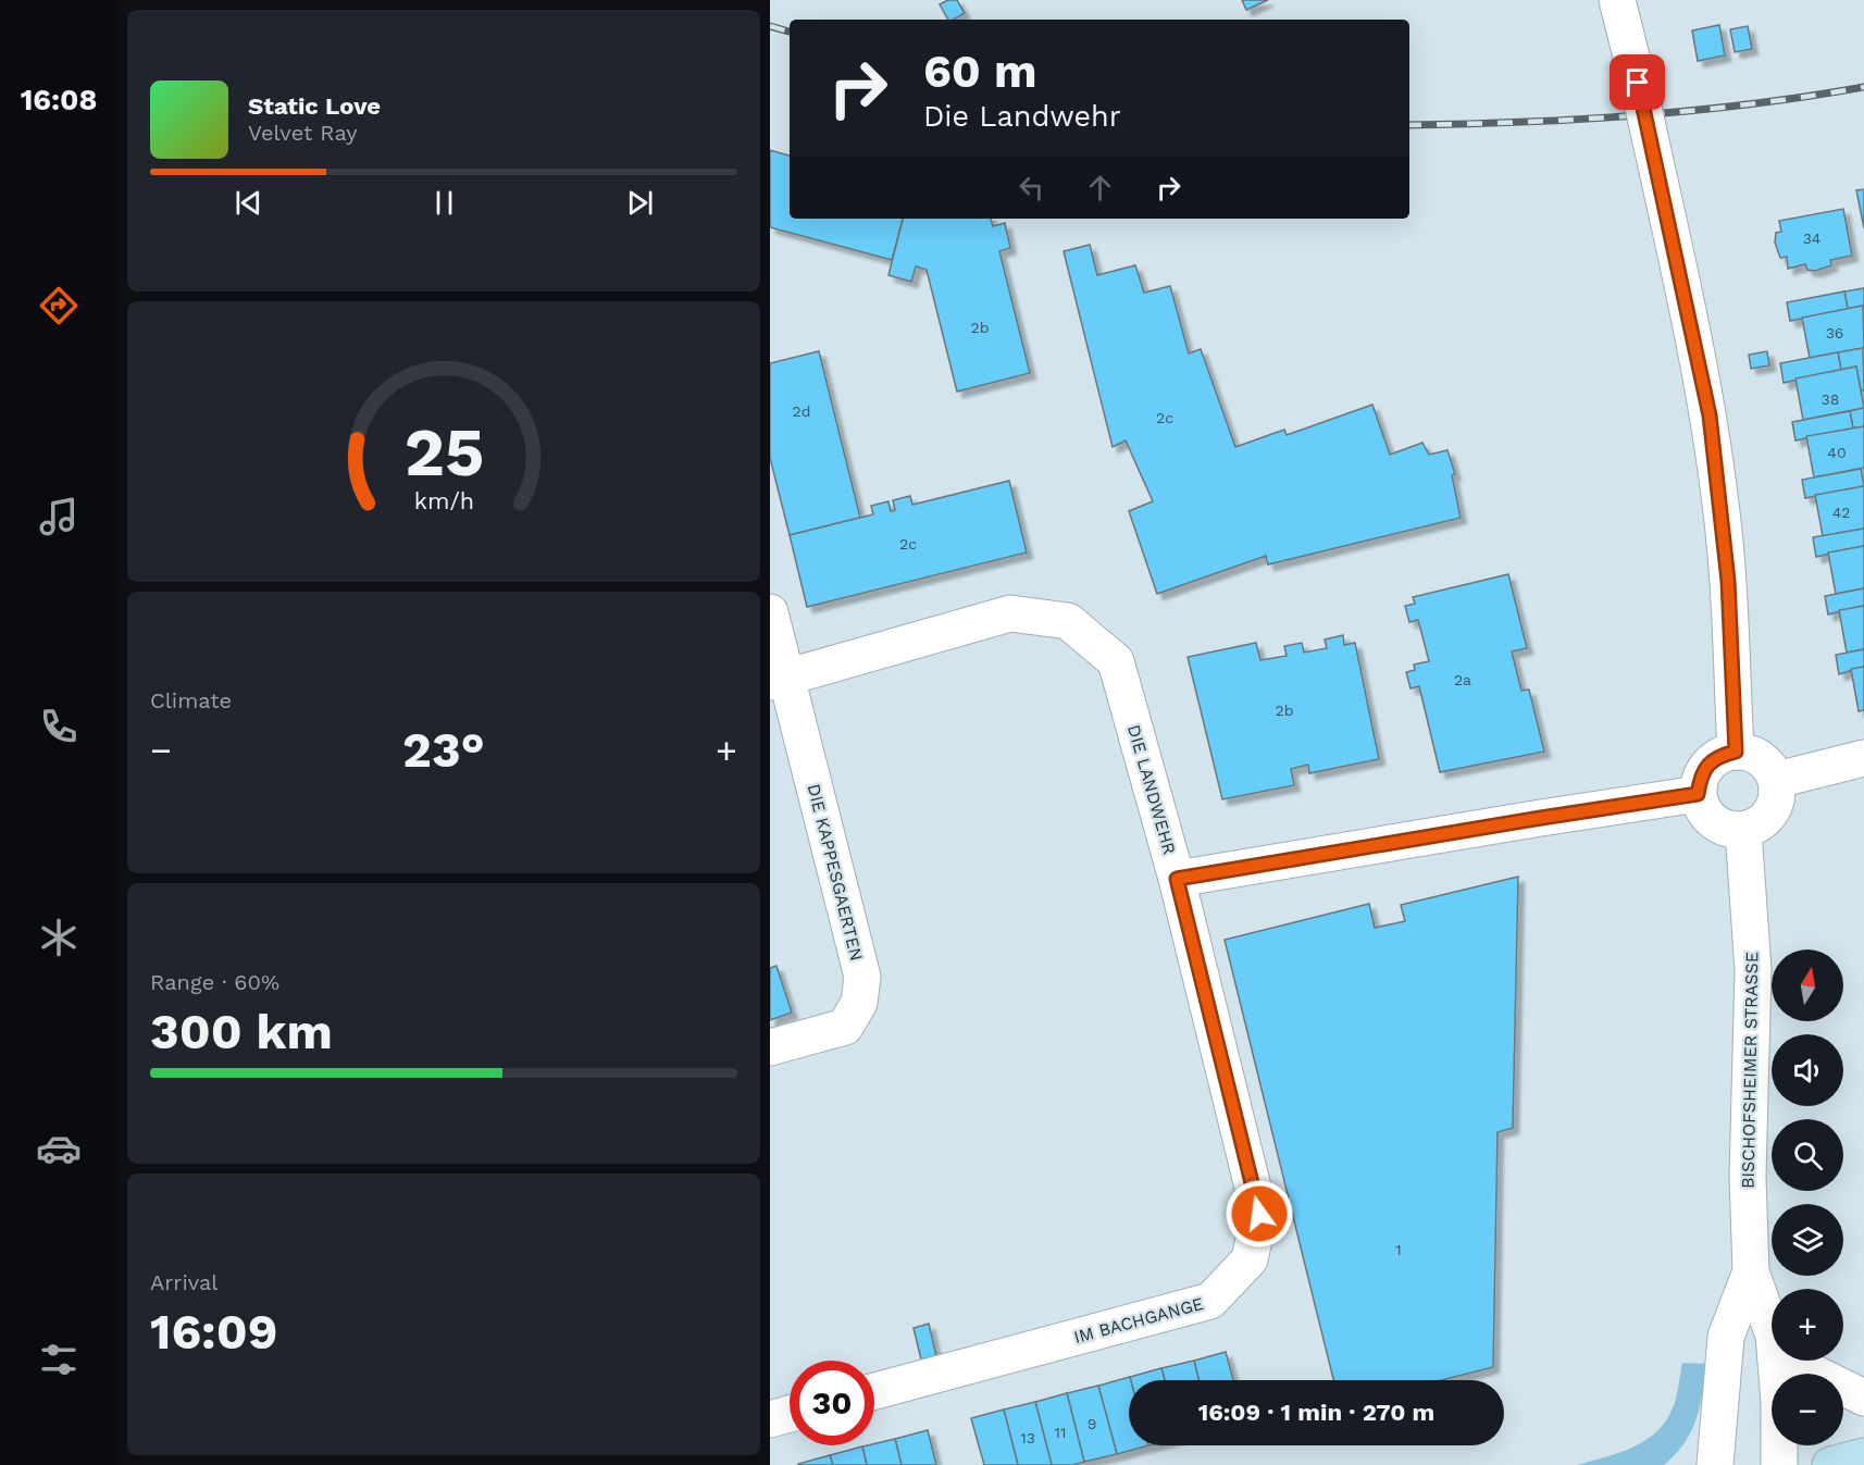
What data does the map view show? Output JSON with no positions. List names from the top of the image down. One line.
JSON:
{"streets":{"street":["DIE LANDWEHR","DIE KAPPESGAERTEN","BISCHOFSHEIMER STRASSE","IM BACHGANGE"]},"crossings":[["DIE LANDWEHR","DIE KAPPESGAERTEN"],["DIE LANDWEHR","BISCHOFSHEIMER STRASSE"],["DIE LANDWEHR","IM BACHGANGE"]],"house_numbers":["34","2b","36","38","2d","2c","40","42","2c","2a","2b","1","9","11","13"],"north":"top","page":{"tabs":"16:08","turn":["60 m","Die Landwehr"],"song":["Static Love","Velvet Ray"],"tile":["Climate",["Range · 60%","300 km"],["Arrival","16:09"]],"heat":["−","23°","+"],"map_buttons":["+","−"],"limit":"30","trip":"16:09 · 1 min · 270 m","gauge":["25","km/h"]}}
